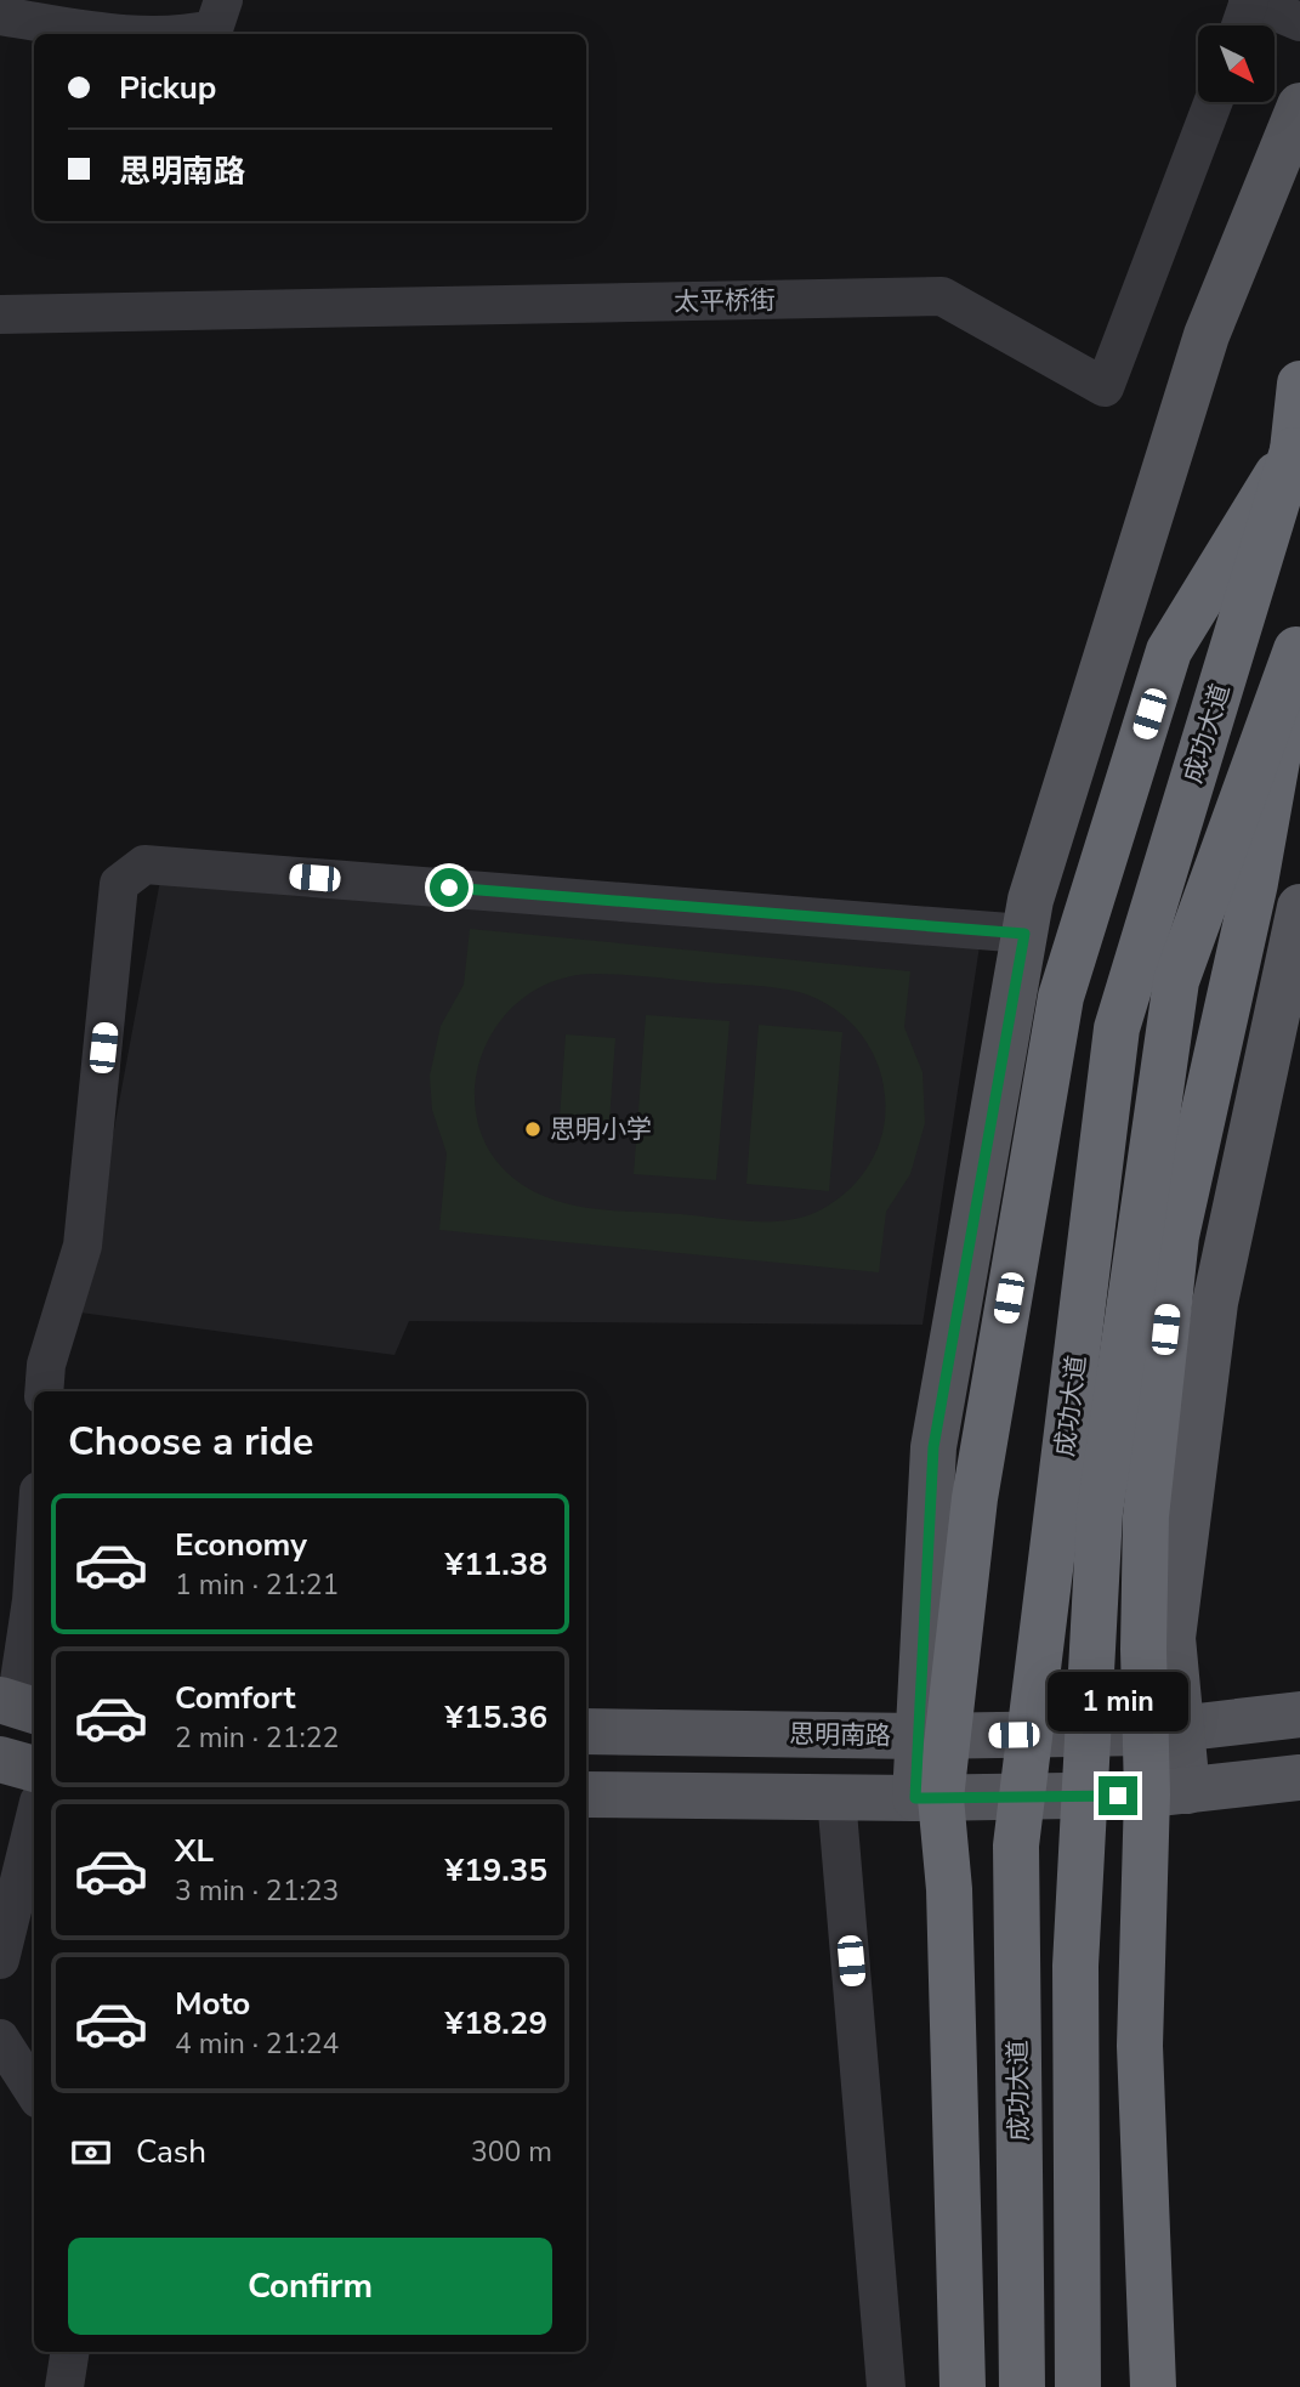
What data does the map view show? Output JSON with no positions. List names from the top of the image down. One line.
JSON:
{"streets":{"highway":["成功大道"],"main road":["思明南路"],"street":["太平桥街"]},"places":["思明小学"],"north":"bottom right","page":{"banner":["Pickup","思明南路"],"heading":"Choose a ride","list":[{"name":"Economy","note":"1 min · 21:21","value":"¥11.38"},{"name":"Comfort","note":"2 min · 21:22","value":"¥15.36"},{"name":"XL","note":"3 min · 21:23","value":"¥19.35"},{"name":"Moto","note":"4 min · 21:24","value":"¥18.29"}],"bubble":"1 min","pay":["Cash","300 m"],"buttons":"Confirm"}}
